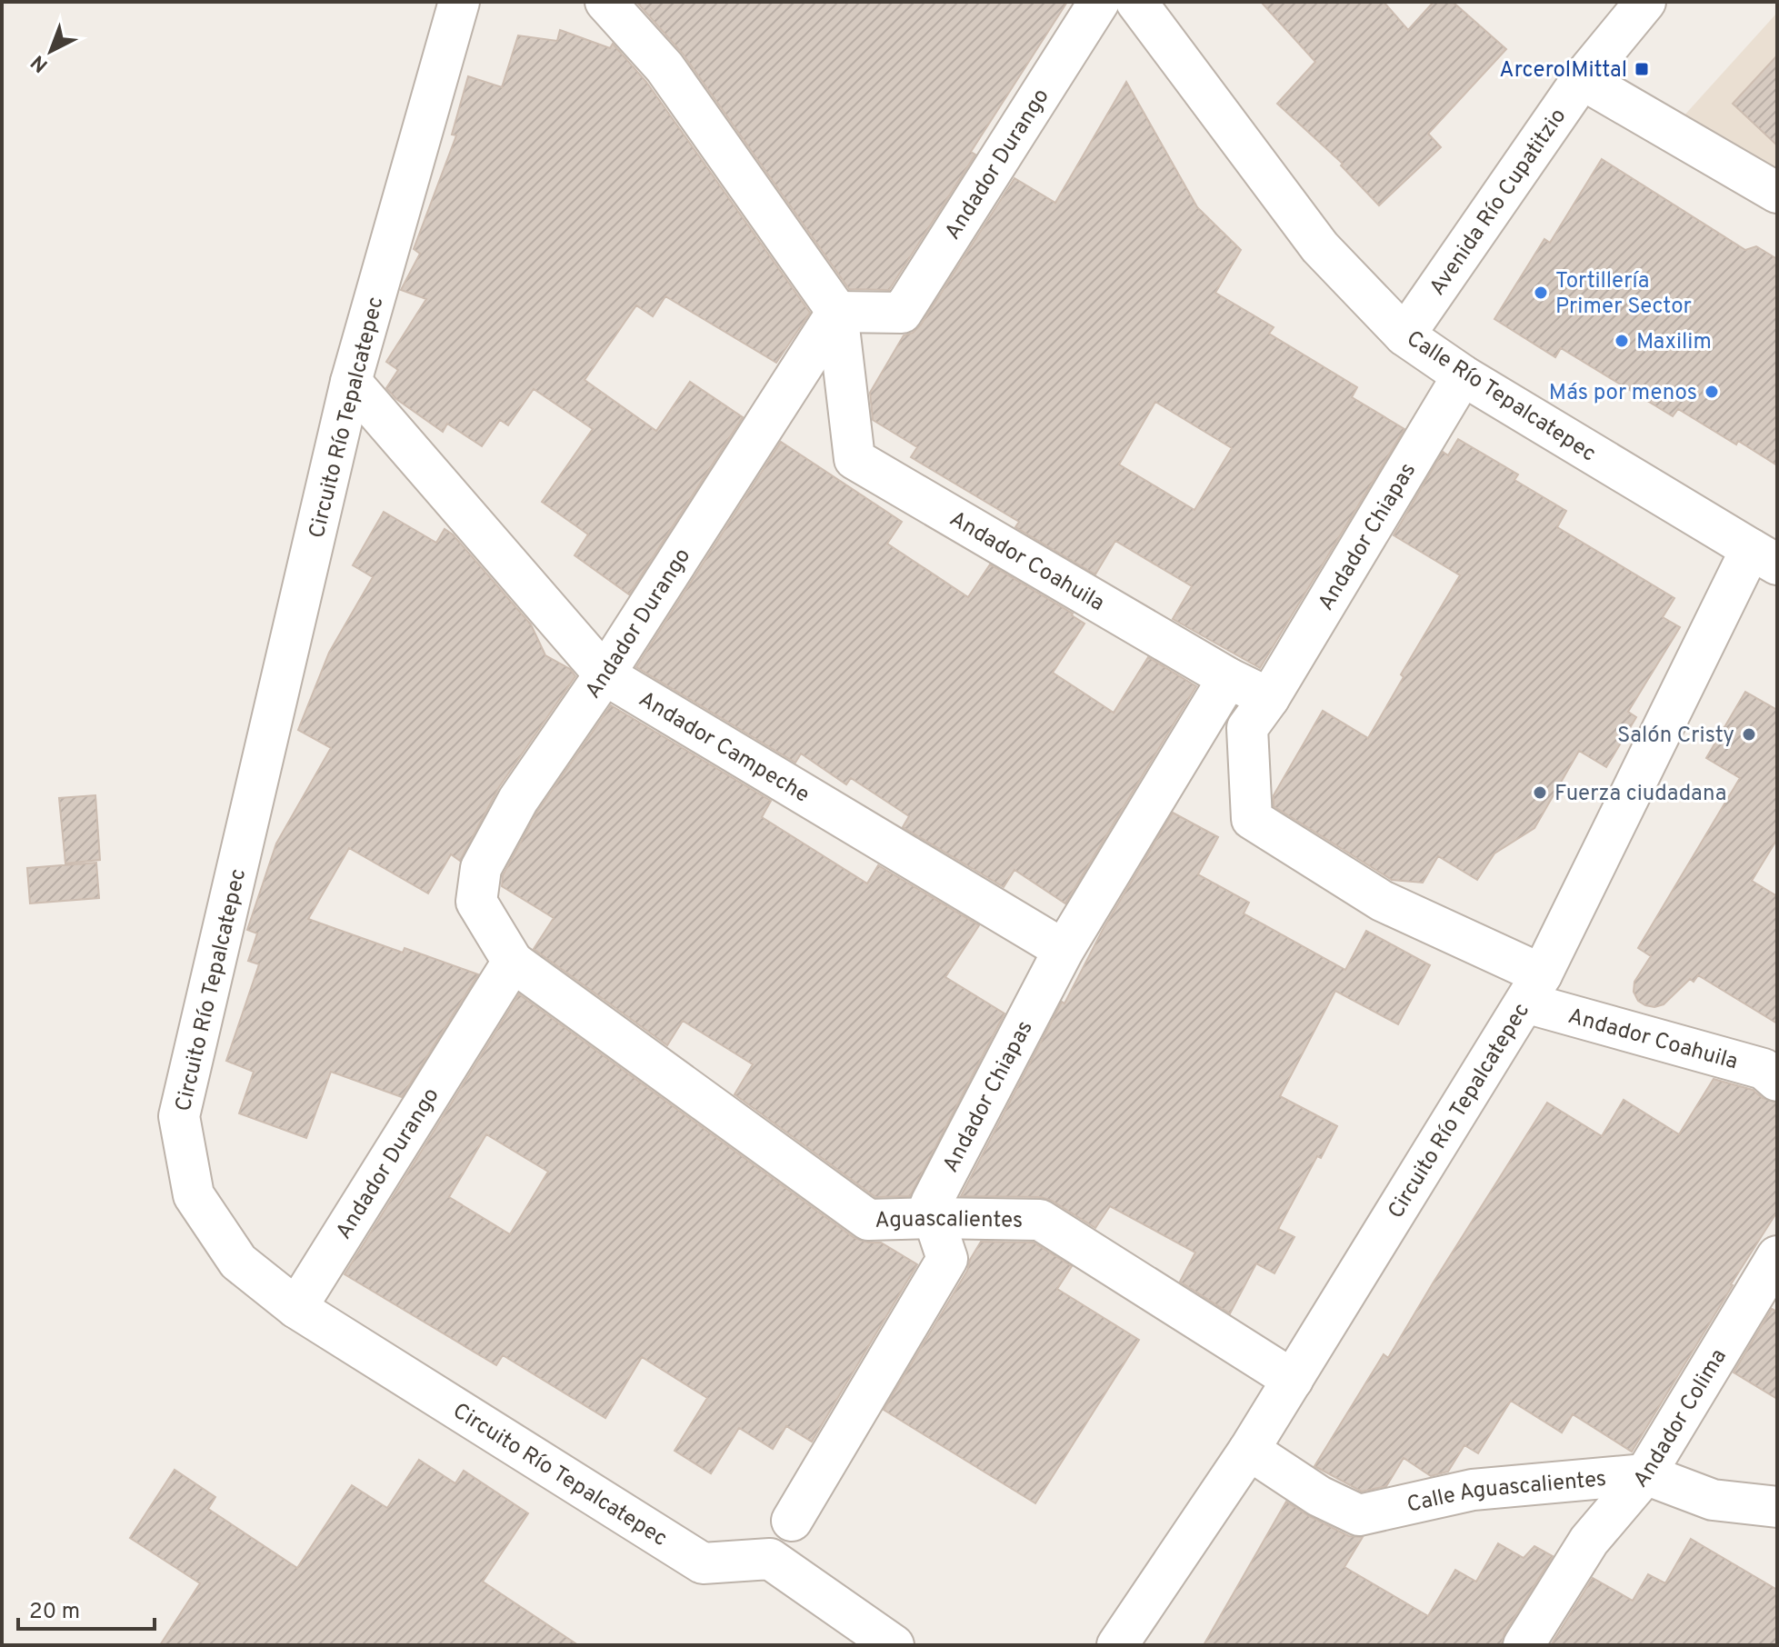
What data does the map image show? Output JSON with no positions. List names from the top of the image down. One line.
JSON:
{"streets":{"street":["Andador Durango","Avenida Río Cupatitzio","Calle Río Tepalcatepec","Circuito Río Tepalcatepec","Andador Chiapas","Andador Coahuila","Andador Campeche","Aguascalientes","Andador Colima","Calle Aguascalientes"]},"crossings":[["Andador Durango","Circuito Río Tepalcatepec"],["Andador Durango","Andador Coahuila"],["Andador Durango","Andador Campeche"],["Andador Durango","Aguascalientes"],["Avenida Río Cupatitzio","Calle Río Tepalcatepec"],["Calle Río Tepalcatepec","Circuito Río Tepalcatepec"],["Calle Río Tepalcatepec","Andador Chiapas"],["Circuito Río Tepalcatepec","Andador Coahuila"],["Circuito Río Tepalcatepec","Andador Campeche"],["Circuito Río Tepalcatepec","Aguascalientes"],["Circuito Río Tepalcatepec","Calle Aguascalientes"],["Andador Chiapas","Andador Coahuila"],["Andador Chiapas","Andador Campeche"],["Andador Chiapas","Aguascalientes"],["Andador Colima","Calle Aguascalientes"]],"places":{"transit":["ArcerolMittal"],"other":["Tortillería Primer Sector","Maxilim","Más por menos","Salón Cristy","Fuerza ciudadana"]},"scale_bar":"20 m","north":"bottom left"}
